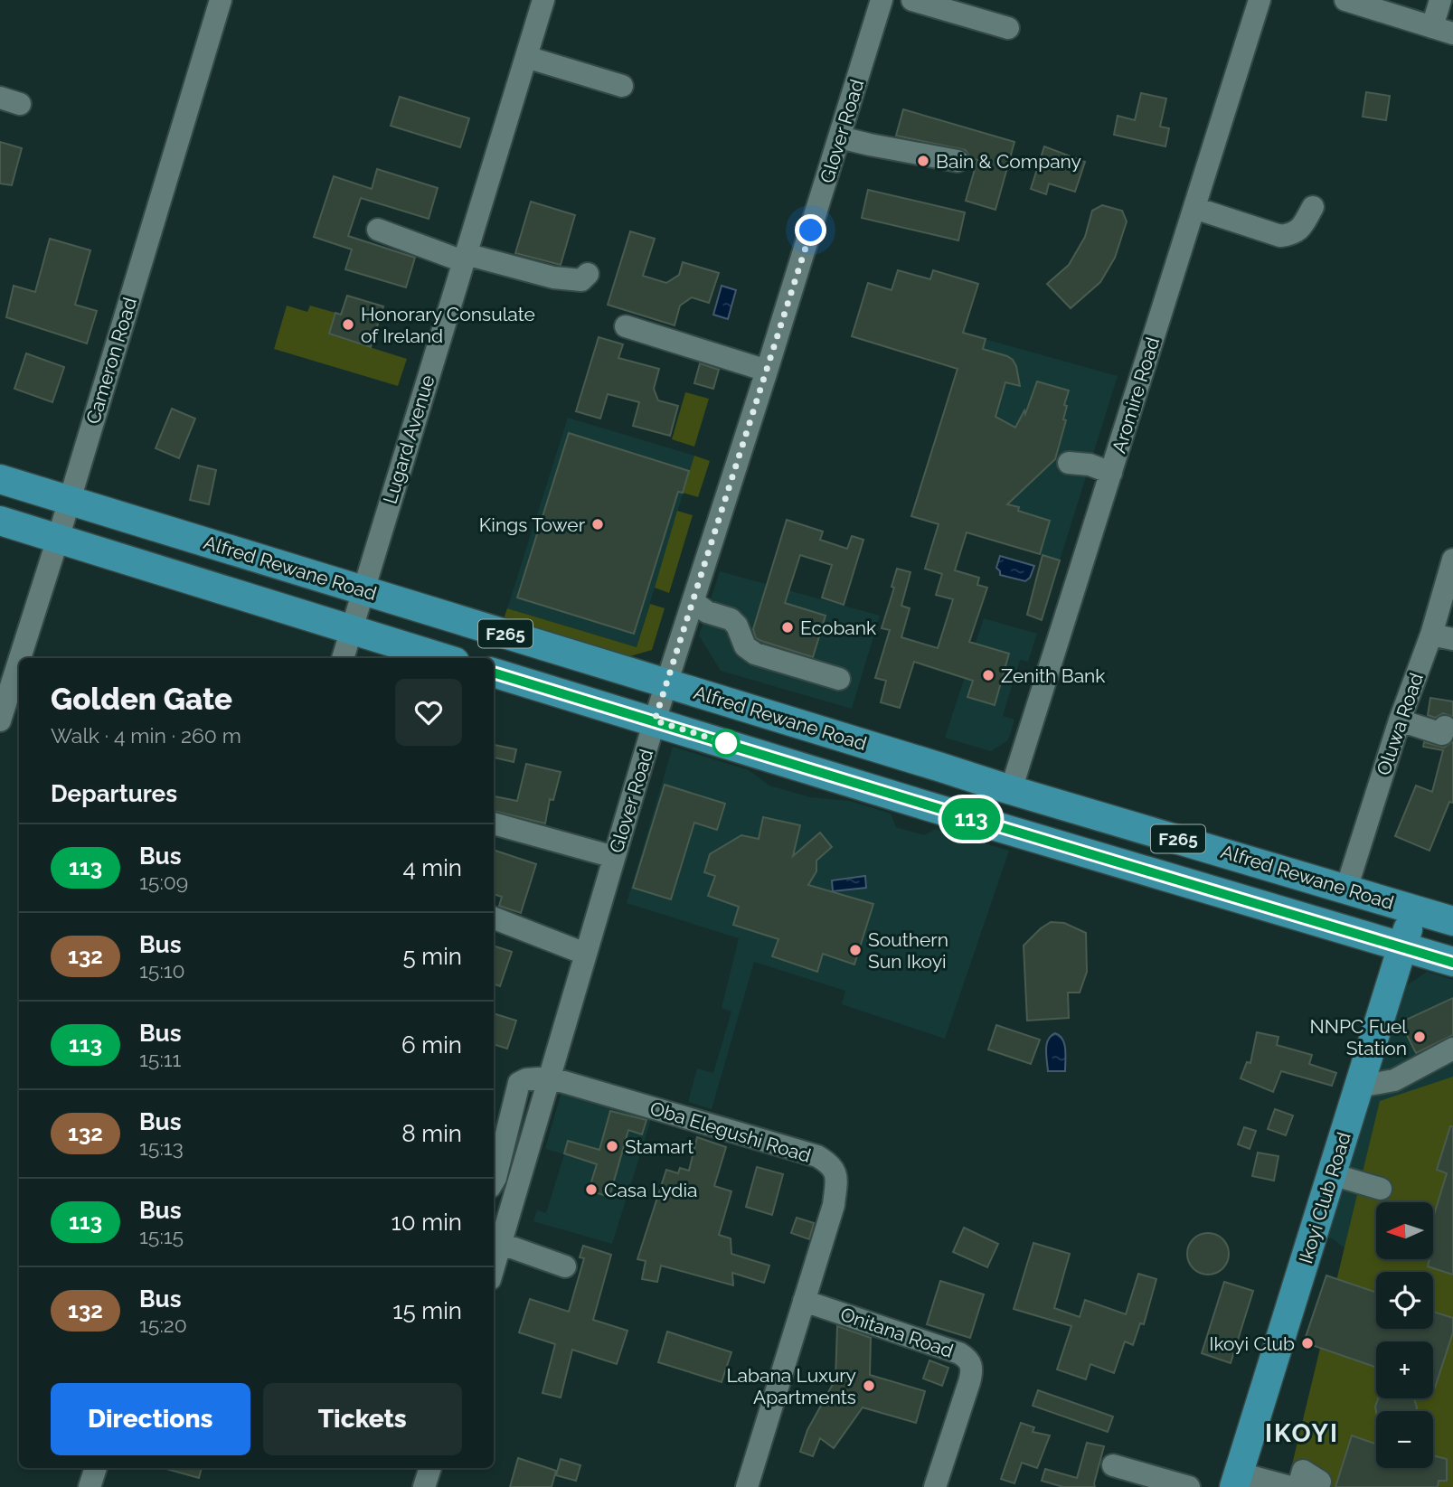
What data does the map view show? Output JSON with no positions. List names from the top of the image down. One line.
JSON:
{"streets":{"main road":["Alfred Rewane Road","F265","Ikoyi Club Road"],"street":["Glover Road","Cameron Road","Aromire Road","Lugard Avenue","Oluwa Road","Oba Elegushi Road","Onitana Road"]},"crossings":[["Glover Road","Alfred Rewane Road"],["Glover Road","Oba Elegushi Road"],["Cameron Road","Alfred Rewane Road"],["Cameron Road","F265"],["Aromire Road","Alfred Rewane Road"],["Lugard Avenue","Alfred Rewane Road"],["Lugard Avenue","F265"],["Alfred Rewane Road","Oluwa Road"],["Alfred Rewane Road","Ikoyi Club Road"],["Oba Elegushi Road","Onitana Road"]],"districts":["IKOYI"],"places":["Bain & Company","Honorary Consulate of Ireland","Kings Tower","Ecobank","Zenith Bank","Southern Sun Ikoyi","NNPC Fuel Station","Stamart","Casa Lydia","Ikoyi Club","Labana Luxury Apartments"],"lines":["bus line 113"],"north":"left","page":{"on_map":"113","heading":[["Golden Gate","Walk · 4 min · 260 m"],"Departures"],"list":[{"mark":"113","name":"Bus","note":"15:09","value":"4 min"},{"mark":"132","name":"Bus","note":"15:10","value":"5 min"},{"mark":"113","name":"Bus","note":"15:11","value":"6 min"},{"mark":"132","name":"Bus","note":"15:13","value":"8 min"},{"mark":"113","name":"Bus","note":"15:15","value":"10 min"},{"mark":"132","name":"Bus","note":"15:20","value":"15 min"}],"map_buttons":["+","−"],"buttons":["Directions","Tickets"]}}
